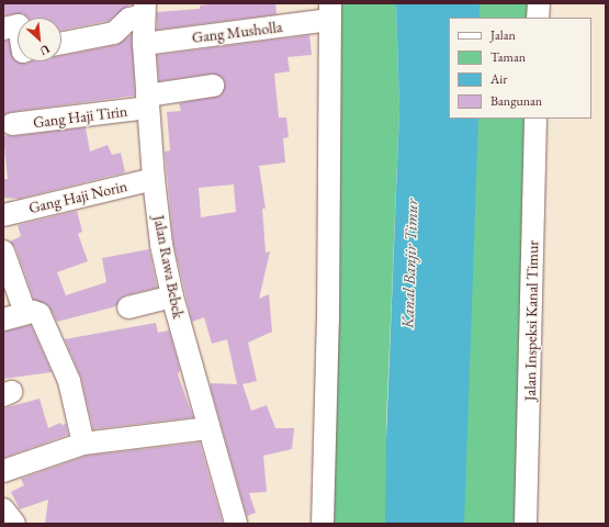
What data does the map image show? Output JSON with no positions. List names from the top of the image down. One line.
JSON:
{"streets":{"street":["Gang Musholla","Gang Haji Tirin","Gang Haji Norin","Jalan Rawa Bebek","Jalan Inspeksi Kanal Timur"]},"crossings":[["Gang Musholla","Jalan Rawa Bebek"],["Gang Haji Tirin","Jalan Rawa Bebek"],["Gang Haji Norin","Jalan Rawa Bebek"]],"water":["Kanal Banjir Timur"],"legend":["Jalan","Taman","Air","Bangunan"],"north":"bottom right"}
